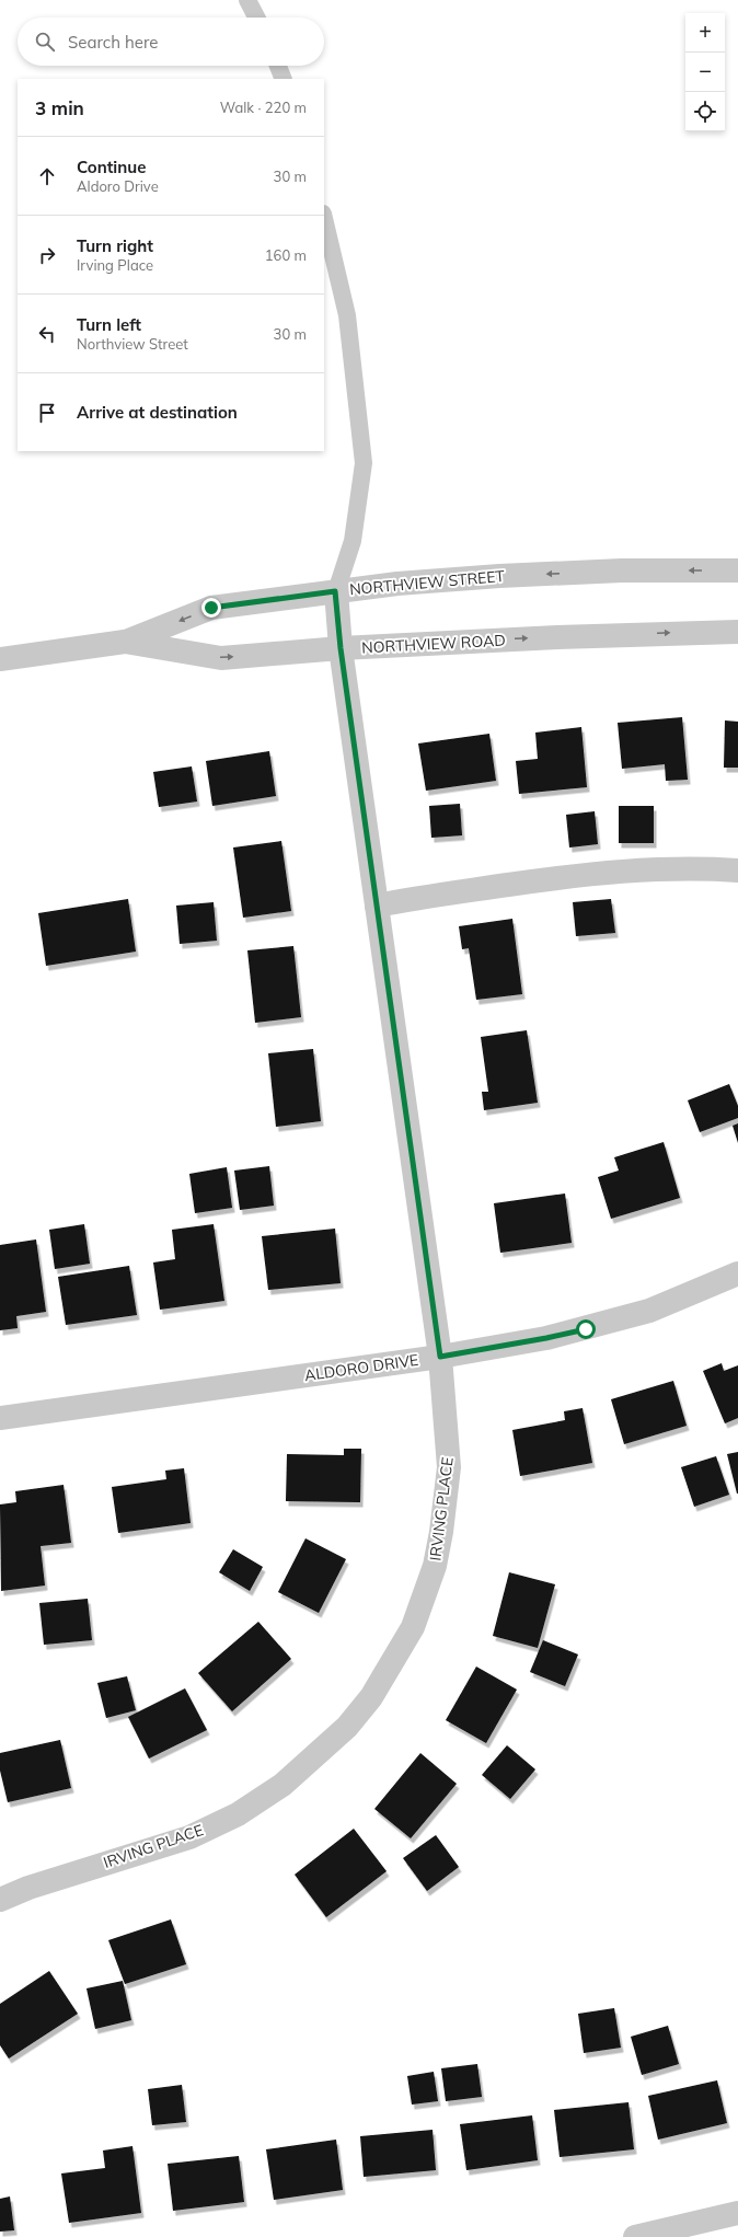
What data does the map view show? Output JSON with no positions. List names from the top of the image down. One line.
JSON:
{"streets":{"street":["NORTHVIEW STREET","NORTHVIEW ROAD","ALDORO DRIVE","IRVING PLACE"]},"crossings":[["NORTHVIEW STREET","NORTHVIEW ROAD"],["NORTHVIEW STREET","IRVING PLACE"],["NORTHVIEW ROAD","IRVING PLACE"],["ALDORO DRIVE","IRVING PLACE"]],"one_way":["NORTHVIEW STREET","NORTHVIEW ROAD"],"page":{"map_buttons":["+","−"],"search":"Search here","heading":["3 min","Walk · 220 m"],"list":[["Continue","Aldoro Drive","30 m"],["Turn right","Irving Place","160 m"],["Turn left","Northview Street","30 m"],"Arrive at destination"]}}
